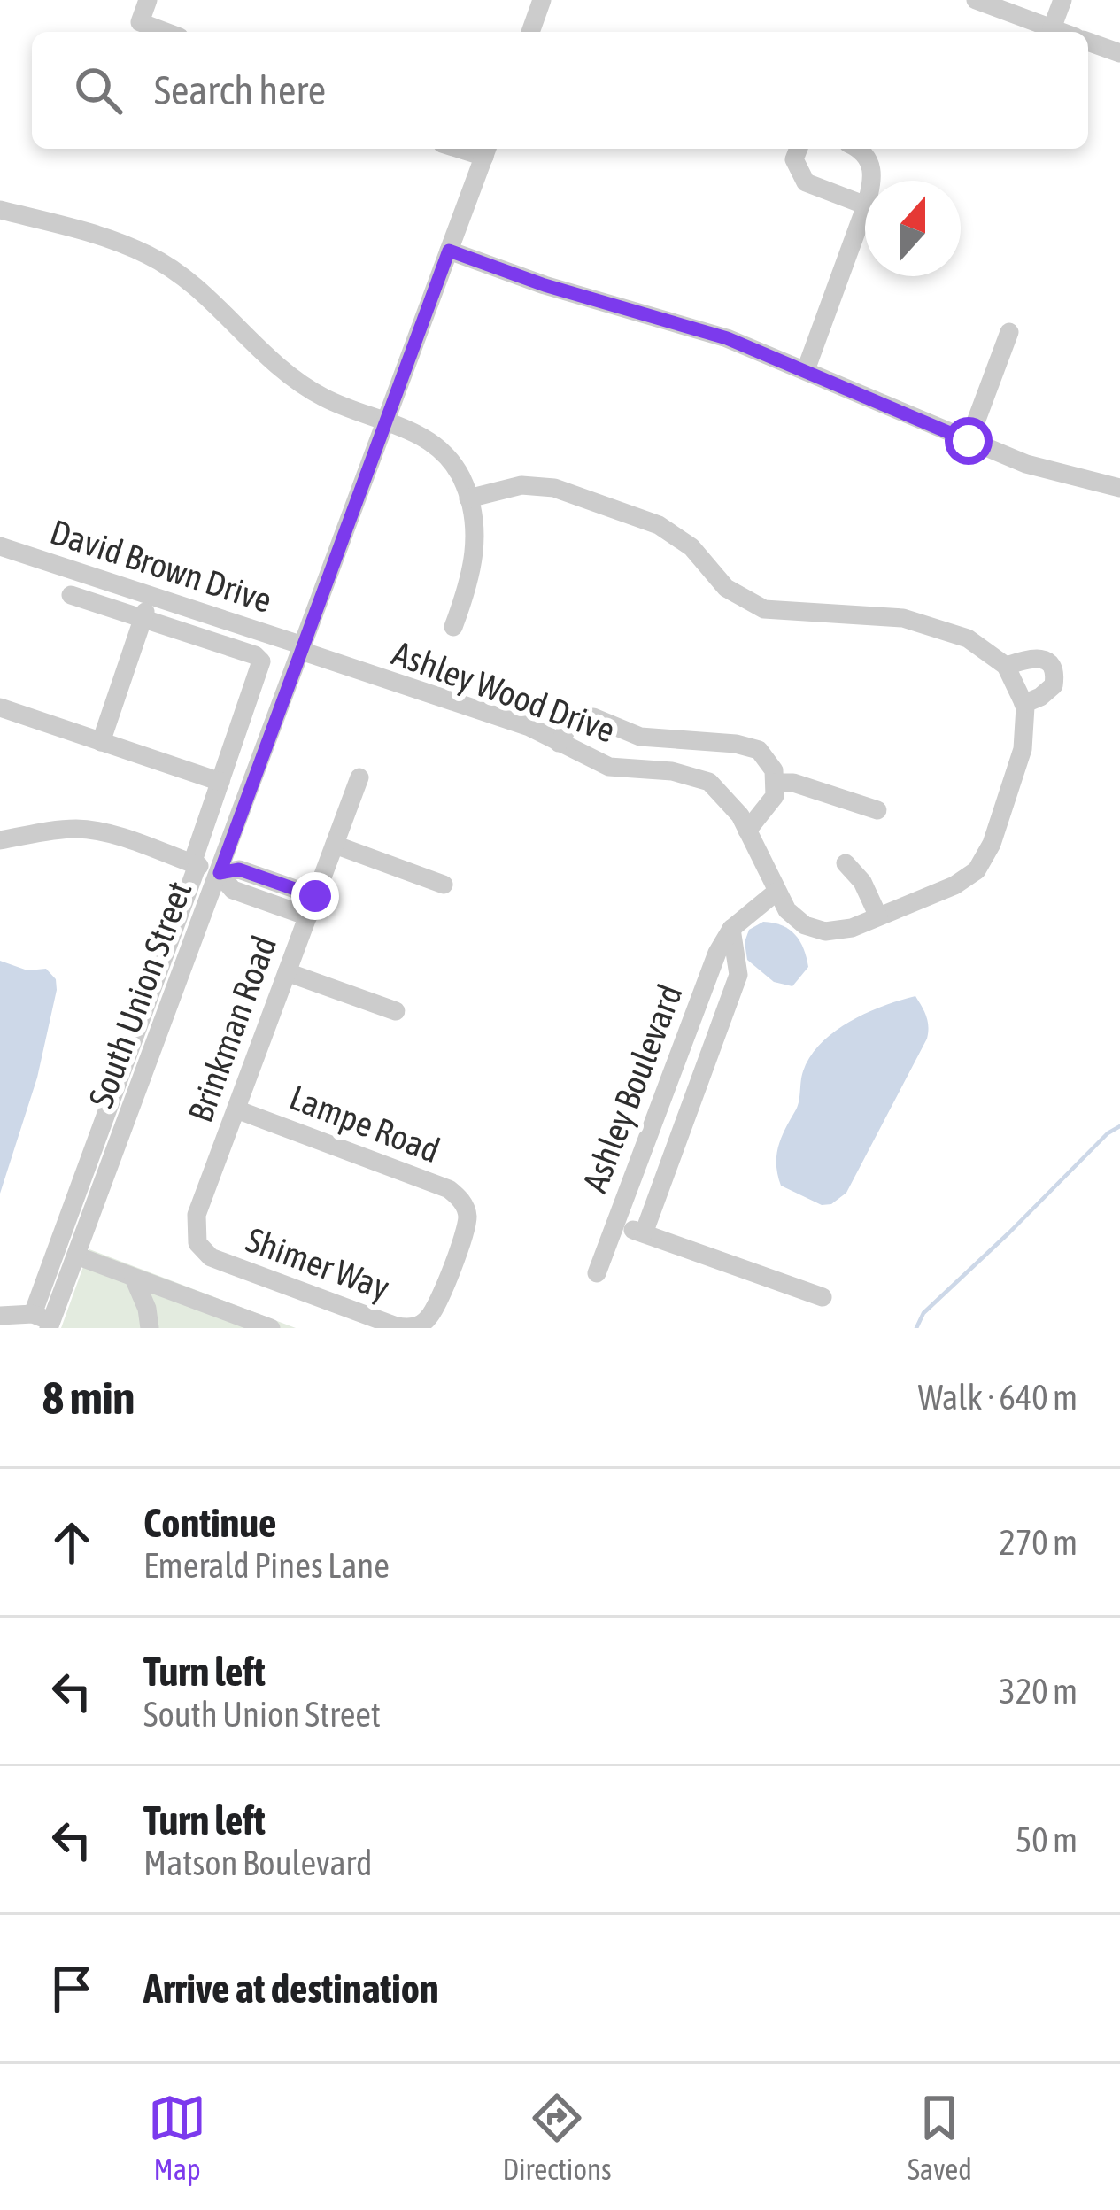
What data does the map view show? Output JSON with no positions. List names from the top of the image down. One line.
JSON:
{"streets":{"street":["David Brown Drive","Ashley Wood Drive","South Union Street","Brinkman Road","Ashley Boulevard","Lampe Road","Shimer Way"]},"crossings":[["David Brown Drive","Ashley Wood Drive"],["David Brown Drive","South Union Street"],["Ashley Wood Drive","South Union Street"],["Ashley Wood Drive","Ashley Boulevard"],["Brinkman Road","Lampe Road"],["Brinkman Road","Shimer Way"],["Lampe Road","Shimer Way"]],"north":"top","page":{"search":"Search here","heading":["8 min","Walk · 640 m"],"list":[["Continue","Emerald Pines Lane","270 m"],["Turn left","South Union Street","320 m"],["Turn left","Matson Boulevard","50 m"],"Arrive at destination"],"nav":["Map","Directions","Saved"]}}
